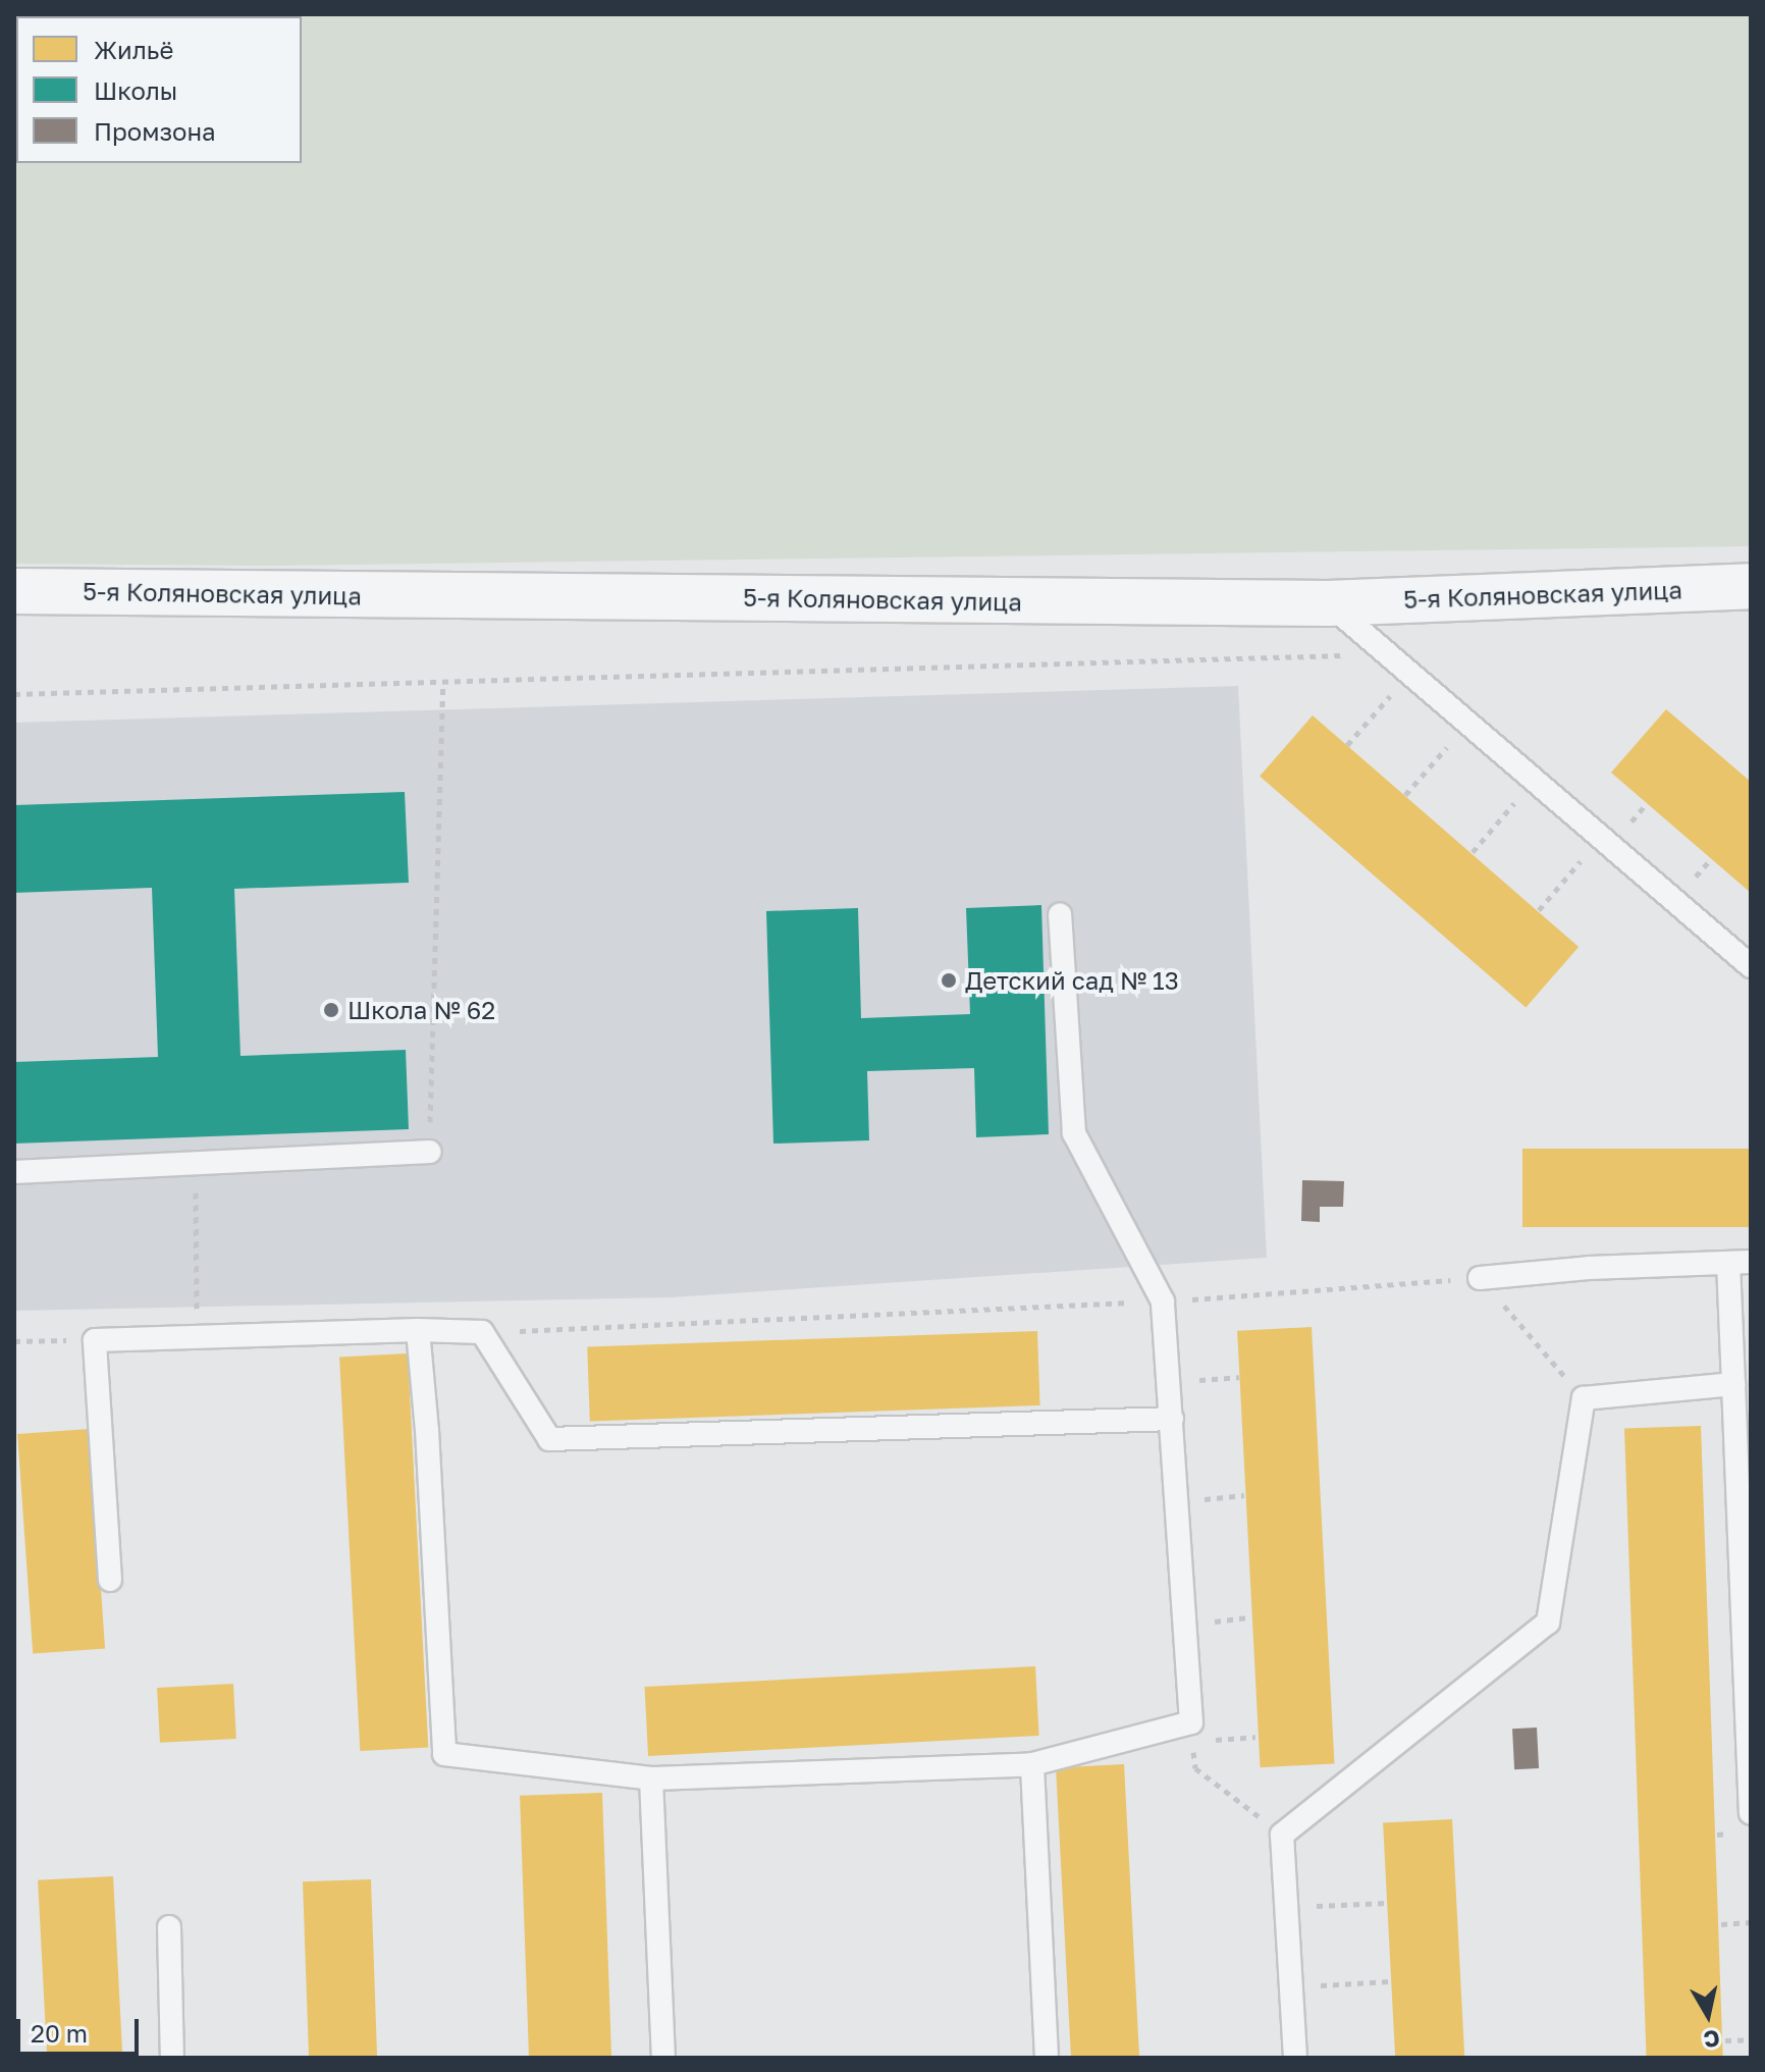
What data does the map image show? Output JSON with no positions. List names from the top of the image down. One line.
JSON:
{"streets":{"street":["5-я Коляновская улица"]},"places":["Детский сад № 13","Школа № 62"],"legend":["Жильё","Школы","Промзона"],"scale_bar":"20 m","north":"bottom"}
